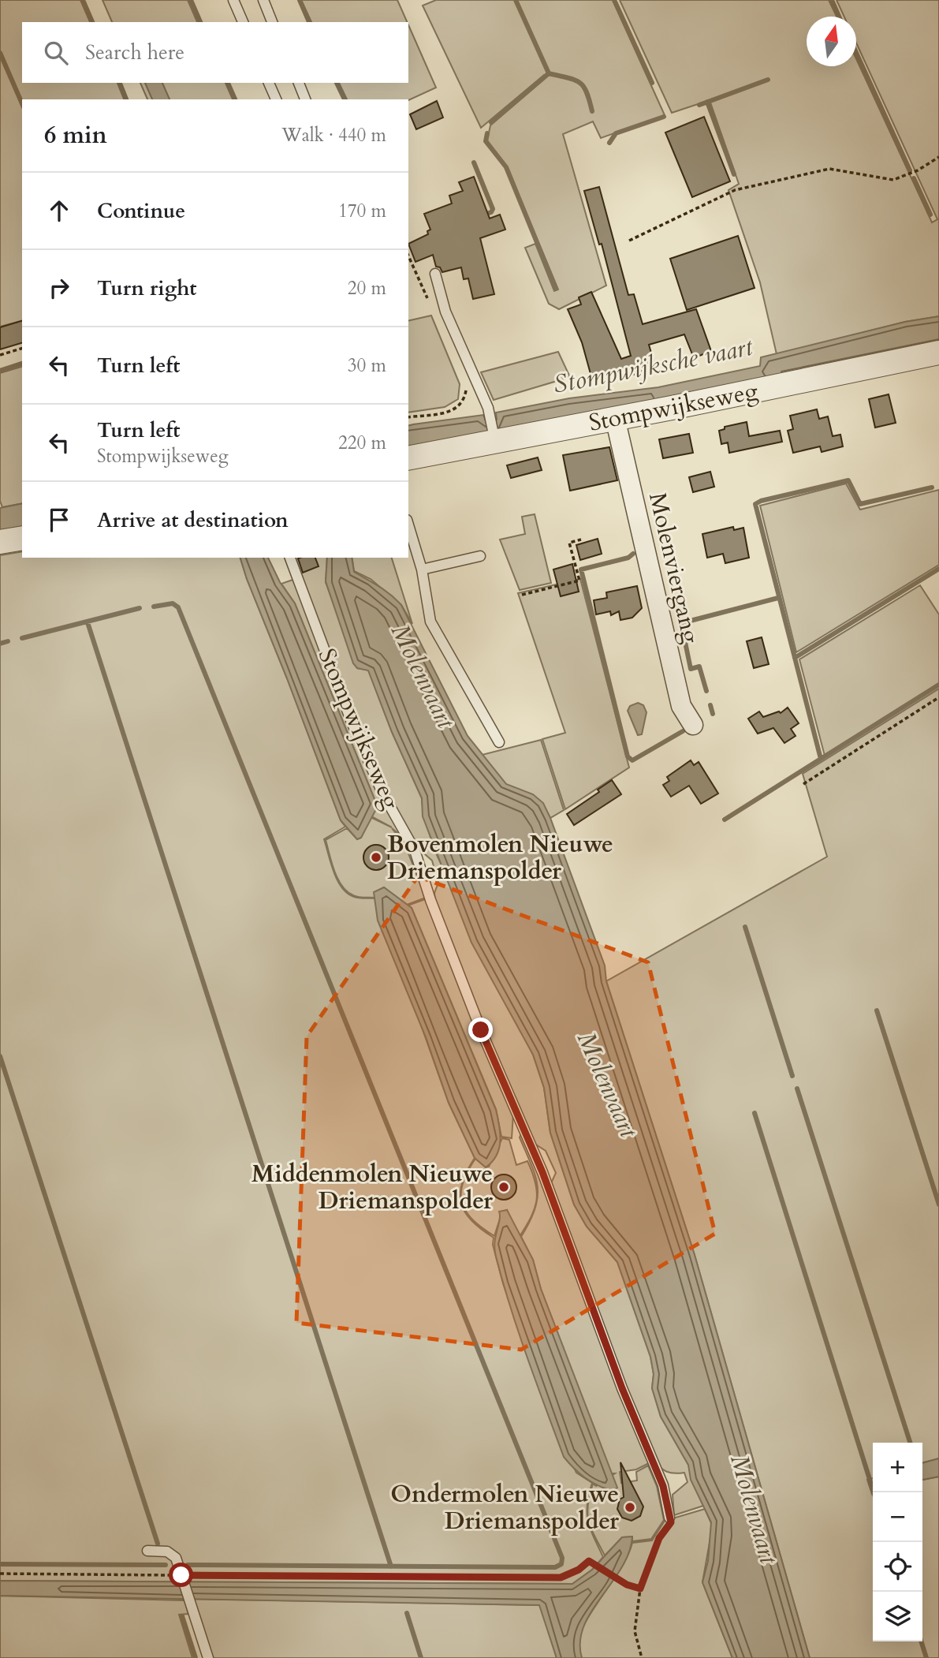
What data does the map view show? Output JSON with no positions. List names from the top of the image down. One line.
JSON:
{"streets":{"street":["Stompwijkseweg","Molenviergang"]},"crossings":[["Stompwijkseweg","Molenviergang"]],"water":["Stompwijksche vaart","Molenvaart"],"places":["Bovenmolen Nieuwe Driemanspolder","Middenmolen Nieuwe Driemanspolder","Ondermolen Nieuwe Driemanspolder"],"north":"top","page":{"search":"Search here","heading":["6 min","Walk · 440 m"],"list":[["Continue","170 m"],["Turn right","20 m"],["Turn left","30 m"],["Turn left","Stompwijkseweg","220 m"],"Arrive at destination"],"map_buttons":["+","−"]}}
